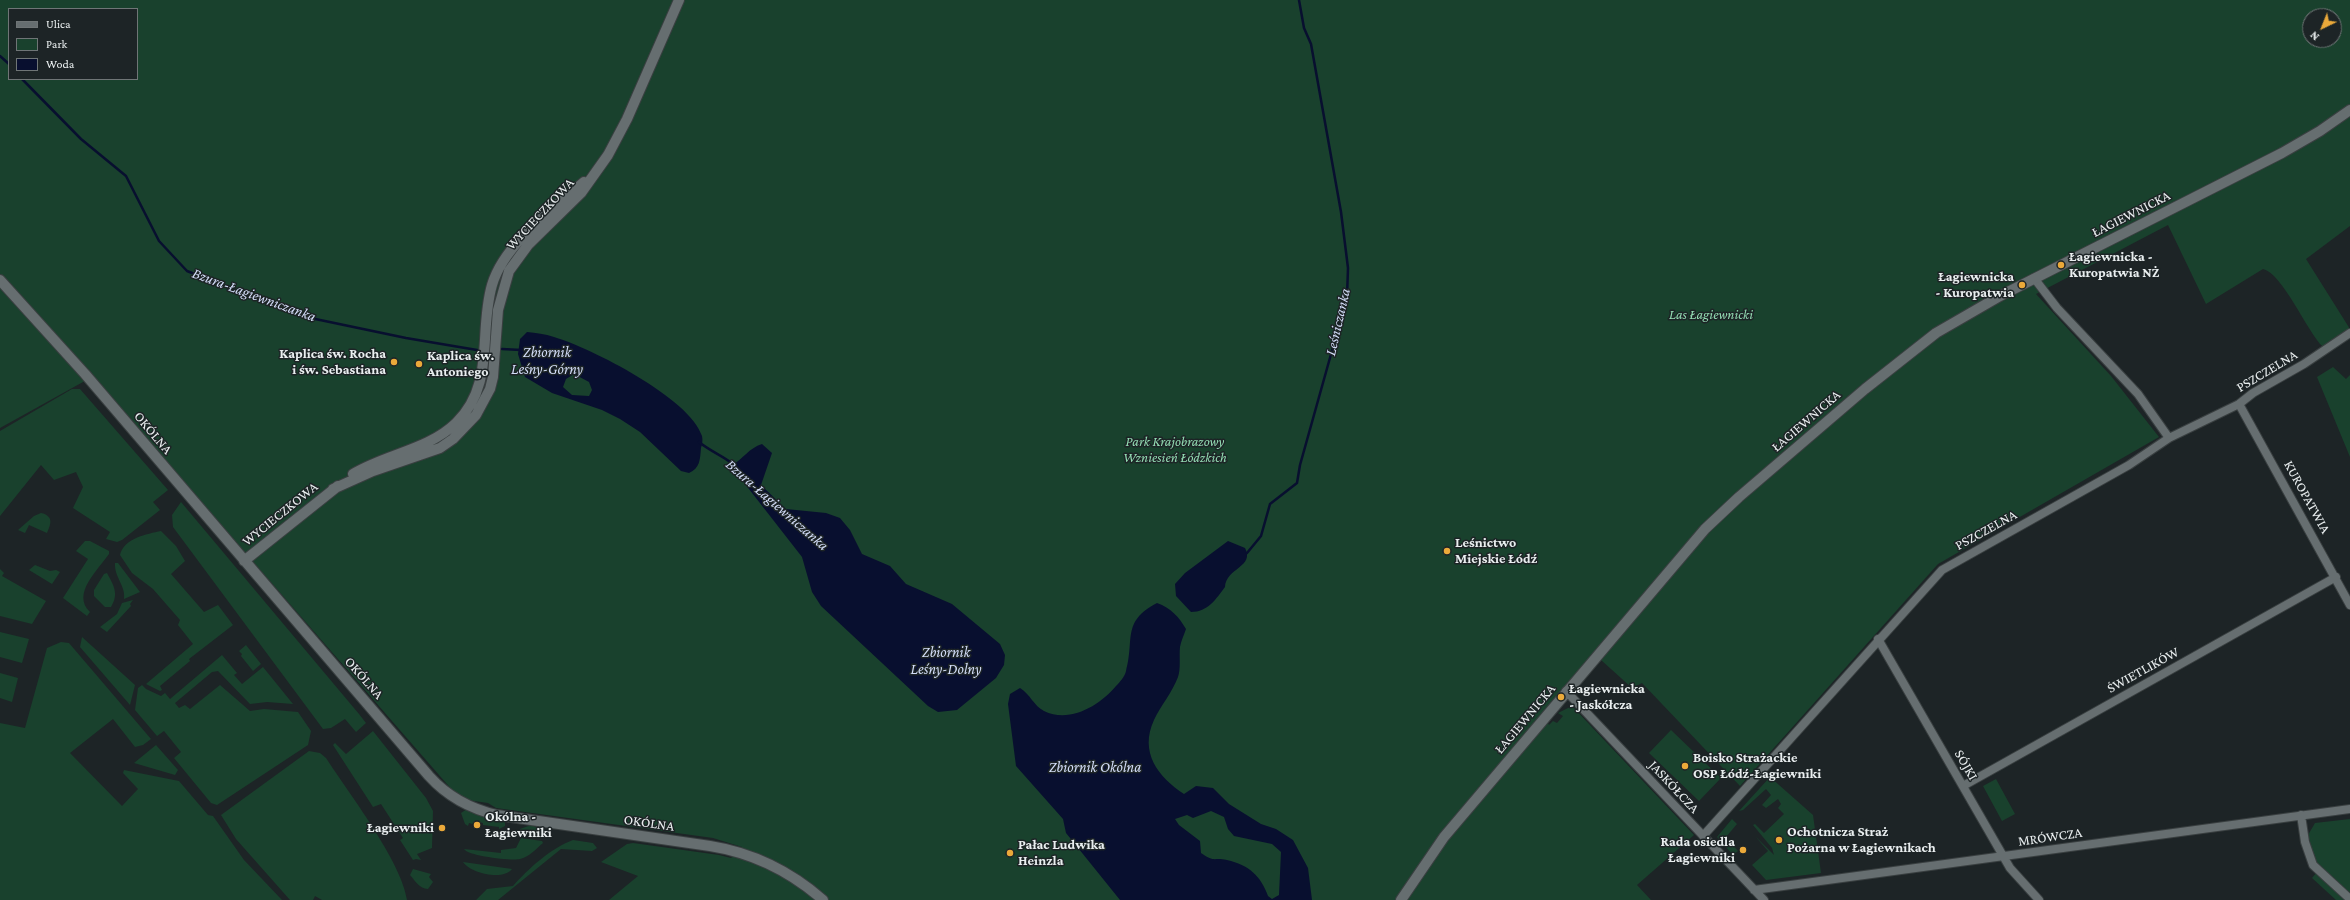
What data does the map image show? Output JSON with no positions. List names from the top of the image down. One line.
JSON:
{"streets":{"street":["WYCIECZKOWA","ŁAGIEWNICKA","PSZCZELNA","OKÓLNA","KUROPATWIA","ŚWIETLIKÓW","SÓJKI","JASKÓŁCZA","MRÓWCZA"]},"crossings":[["WYCIECZKOWA","OKÓLNA"],["ŁAGIEWNICKA","JASKÓŁCZA"],["PSZCZELNA","KUROPATWIA"],["PSZCZELNA","SÓJKI"],["PSZCZELNA","JASKÓŁCZA"],["KUROPATWIA","ŚWIETLIKÓW"],["ŚWIETLIKÓW","SÓJKI"],["SÓJKI","MRÓWCZA"],["JASKÓŁCZA","MRÓWCZA"]],"water":["Bzura-Łagiewniczanka","Leśniczanka","Zbiornik Leśny-Górny","Zbiornik Leśny-Dolny","Zbiornik Okólna"],"parks":["Las Łagiewnicki","Park Krajobrazowy Wzniesień Łódzkich"],"places":["Łagiewnicka - Kuropatwia NŻ","Łagiewnicka - Kuropatwia","Kaplica św. Rocha i św. Sebastiana","Kaplica św. Antoniego","Leśnictwo Miejskie Łódź","Łagiewnicka - Jaskółcza","Boisko Strażackie OSP Łódź-Łagiewniki","Okólna - Łagiewniki","Łagiewniki","Ochotnicza Straż Pożarna w Łagiewnikach","Rada osiedla Łagiewniki","Pałac Ludwika Heinzla"],"legend":["Ulica","Park","Woda"],"north":"bottom left"}
